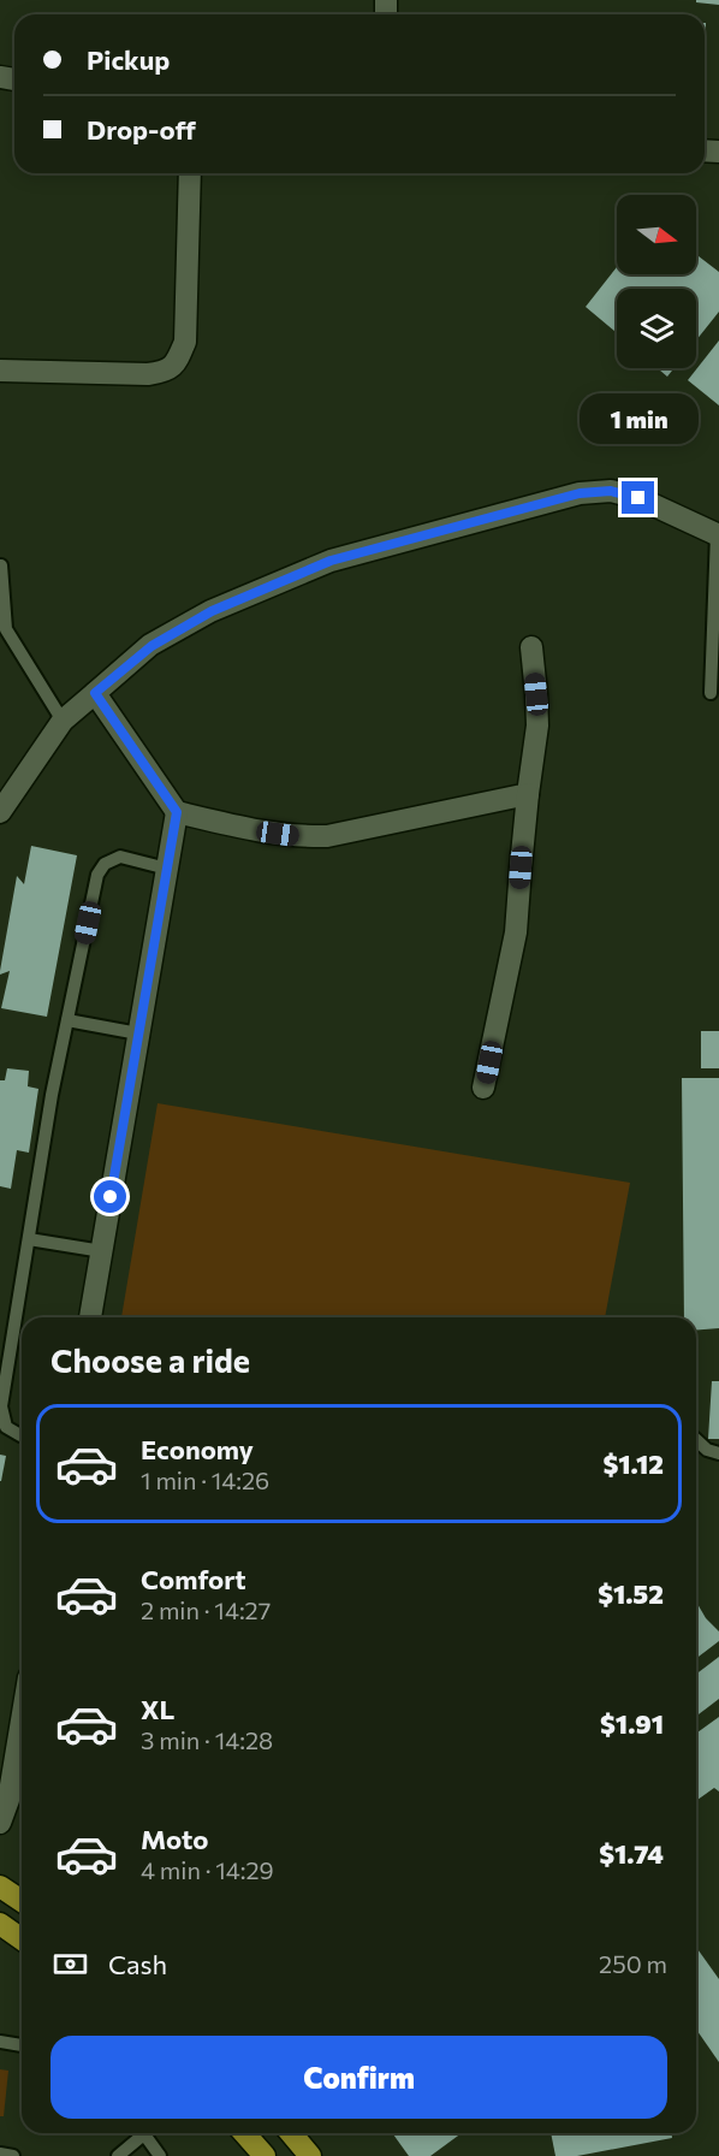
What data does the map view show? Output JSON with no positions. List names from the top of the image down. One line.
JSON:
{"north":"right","page":{"banner":["Pickup","Drop-off"],"bubble":"1 min","heading":"Choose a ride","list":[{"name":"Economy","note":"1 min · 14:26","value":"$1.12"},{"name":"Comfort","note":"2 min · 14:27","value":"$1.52"},{"name":"XL","note":"3 min · 14:28","value":"$1.91"},{"name":"Moto","note":"4 min · 14:29","value":"$1.74"}],"pay":["Cash","250 m"],"buttons":"Confirm"}}
